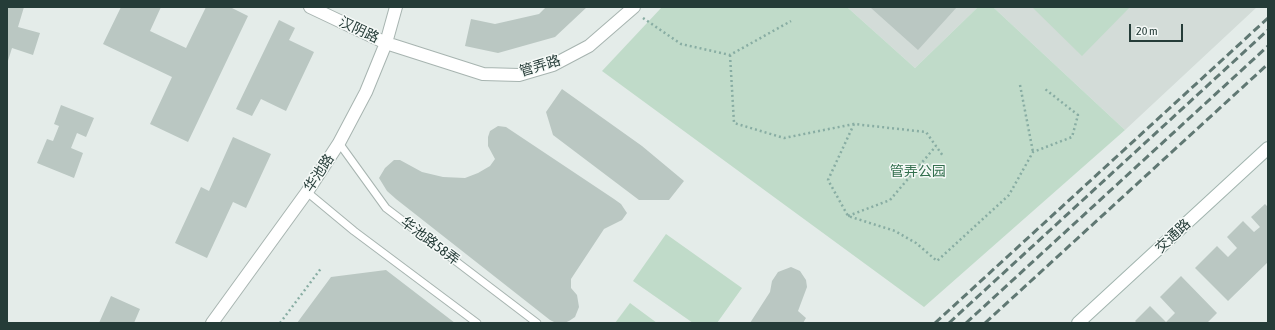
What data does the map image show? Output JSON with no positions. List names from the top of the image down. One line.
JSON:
{"streets":{"street":["汉阴路","管弄路","华池路","交通路"],"lane":["华池路58弄"]},"crossings":[["汉阴路","管弄路"],["汉阴路","华池路"],["管弄路","华池路"],["华池路","华池路58弄"]],"parks":["管弄公园"],"scale_bar":"20 m"}
